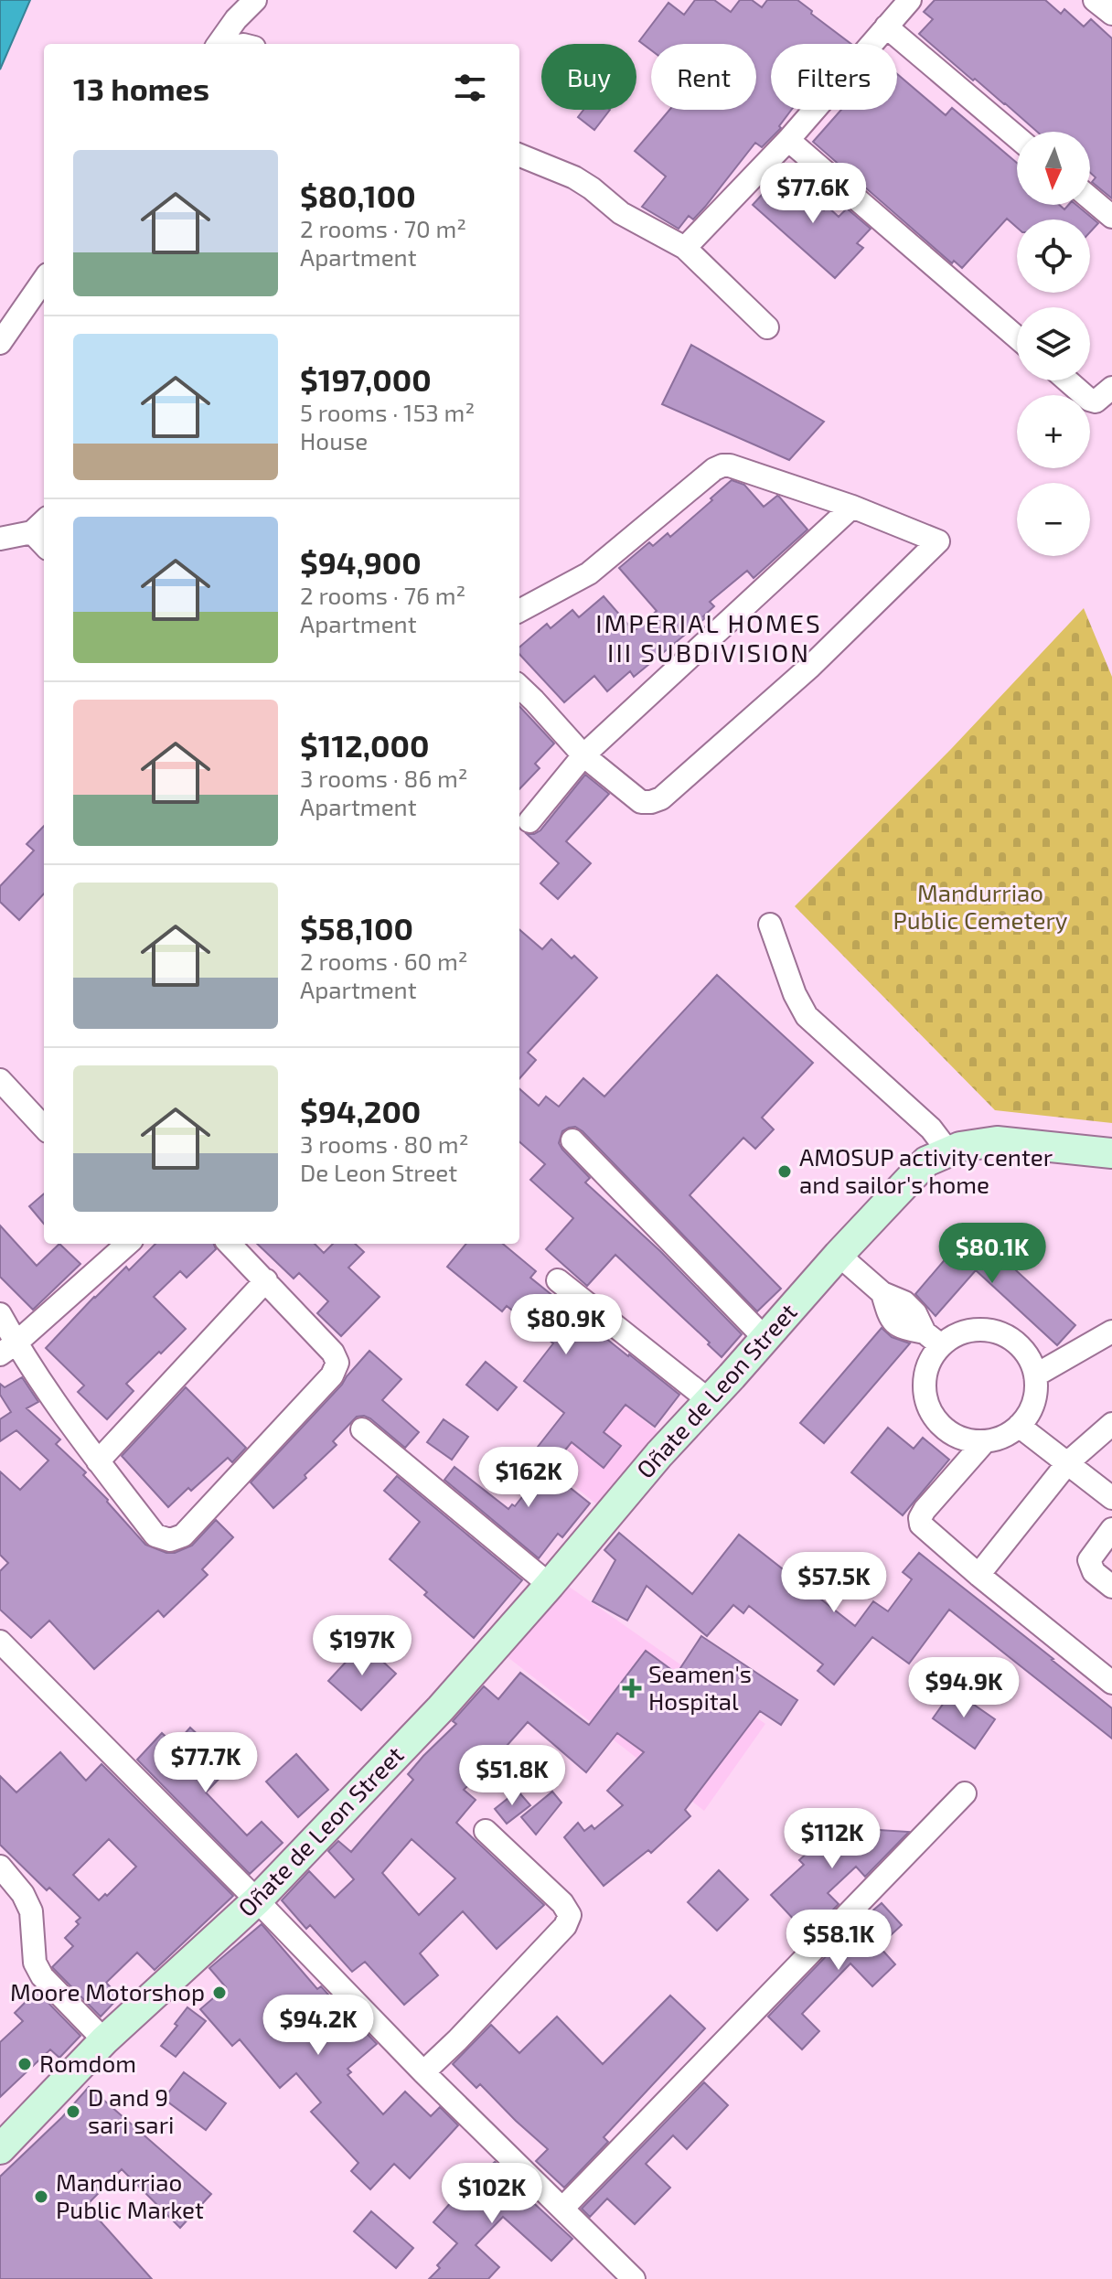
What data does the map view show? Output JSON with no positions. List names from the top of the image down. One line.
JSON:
{"streets":{"main road":["Oñate de Leon Street"]},"districts":["IMPERIAL HOMES III SUBDIVISION"],"parks":["Mandurriao Public Cemetery"],"places":{"other":["AMOSUP activity center and sailor's home","Moore Motorshop","Romdom","D and 9 sari sari","Mandurriao Public Market"],"health":["Seamen's Hospital"]},"north":"bottom","page":{"chip":["Buy","Rent","Filters"],"heading":"13 homes","map_buttons":["+","−"],"list":[{"name":"$80,100","note":"2 rooms · 70 m² · Apartment"},{"name":"$197,000","note":"5 rooms · 153 m² · House"},{"name":"$94,900","note":"2 rooms · 76 m² · Apartment"},{"name":"$112,000","note":"3 rooms · 86 m² · Apartment"},{"name":"$58,100","note":"2 rooms · 60 m² · Apartment"},{"name":"$94,200","note":"3 rooms · 80 m² · De Leon Street"}],"price":["$77.6K","$80.1K","$80.9K","$162K","$57.5K","$197K","$94.9K","$77.7K","$51.8K","$112K","$58.1K","$94.2K","$102K"]}}
